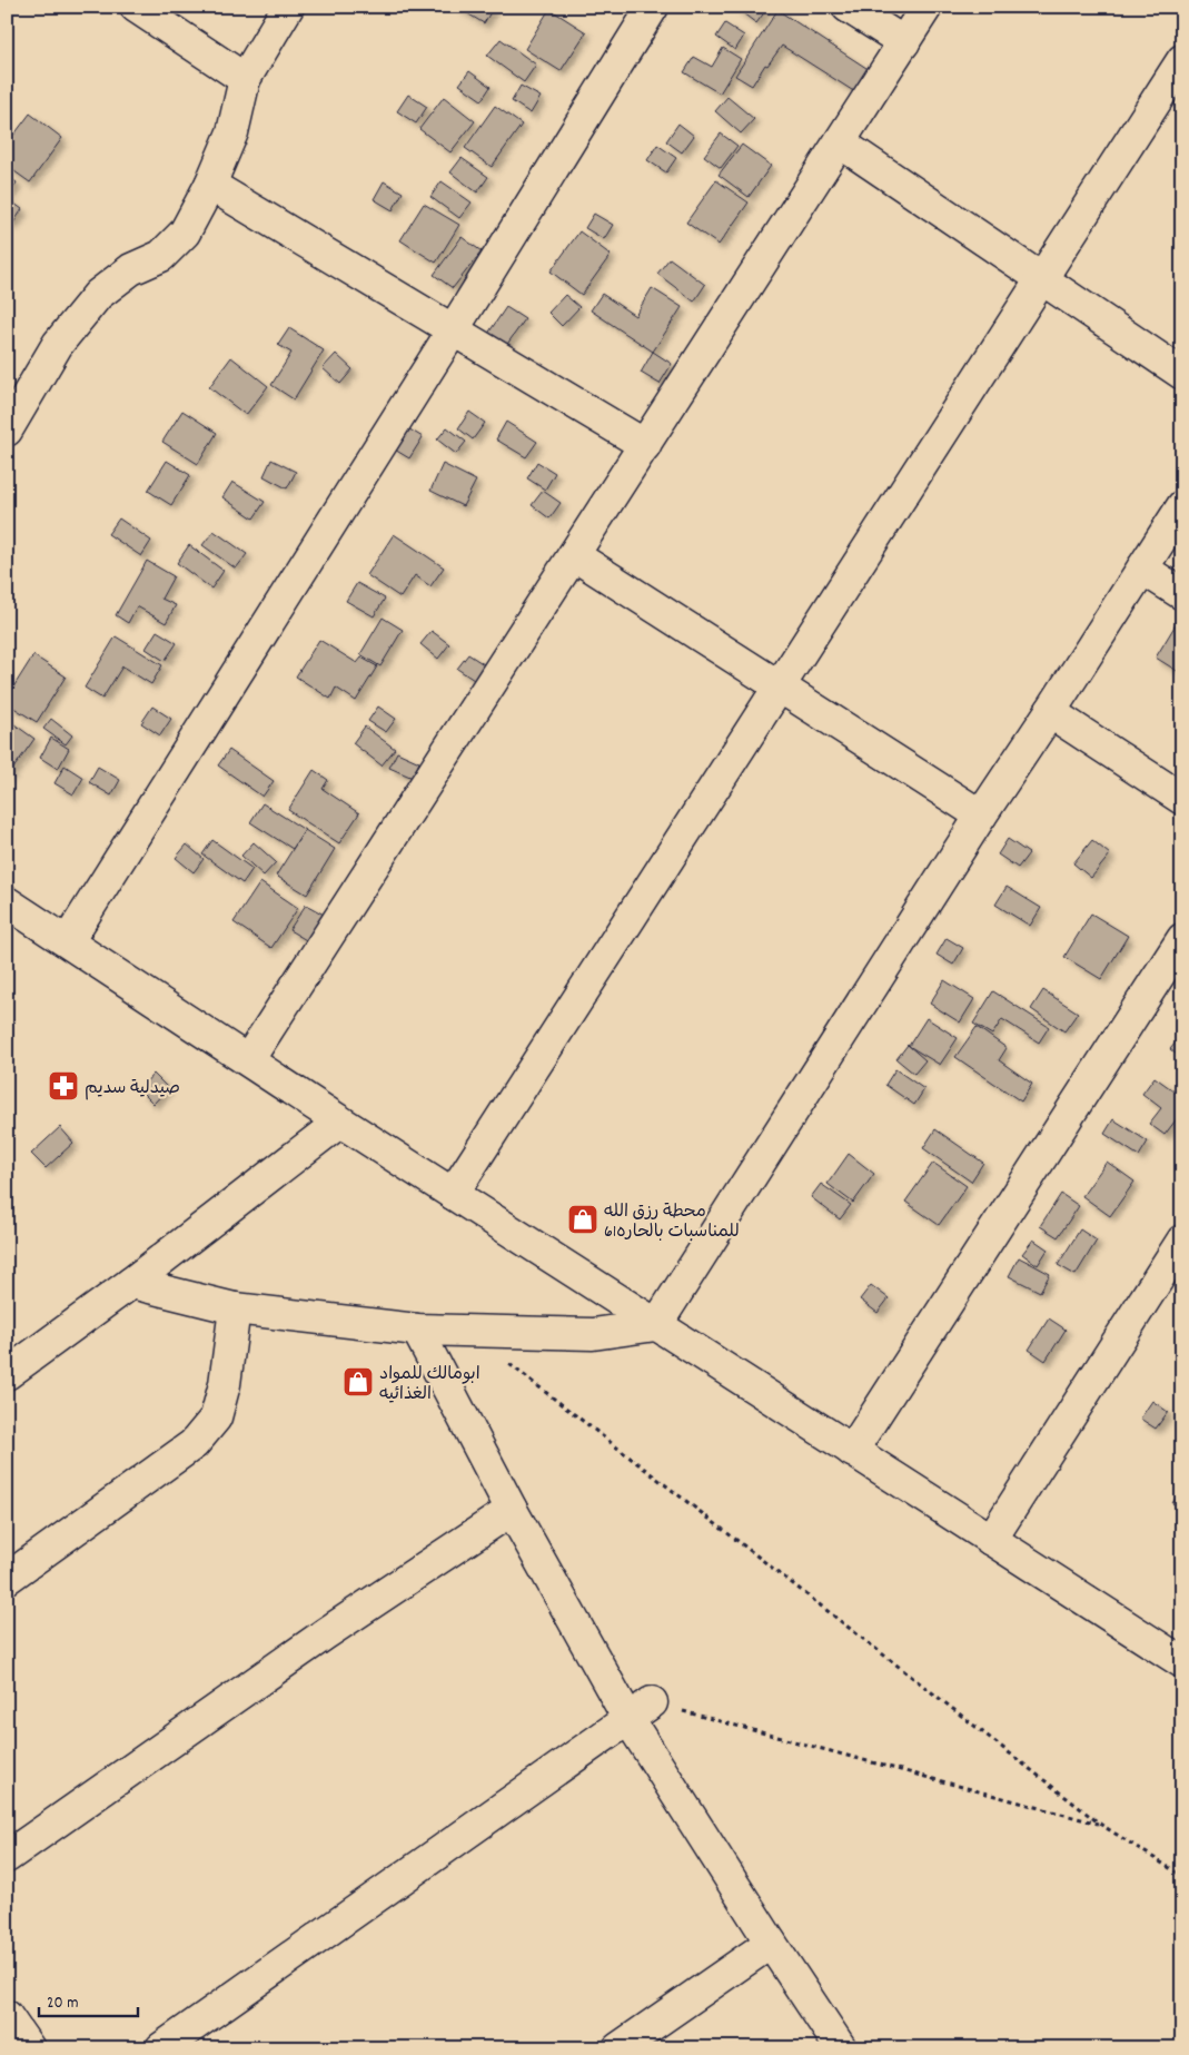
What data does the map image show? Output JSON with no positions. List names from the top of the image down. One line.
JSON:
{"places":{"pharmacy":["صيدلية سديم"],"shop":["محطة رزق الله للمناسبات بالحاره61","ابومالك للمواد الغذائيه"]},"scale_bar":"20 m"}
